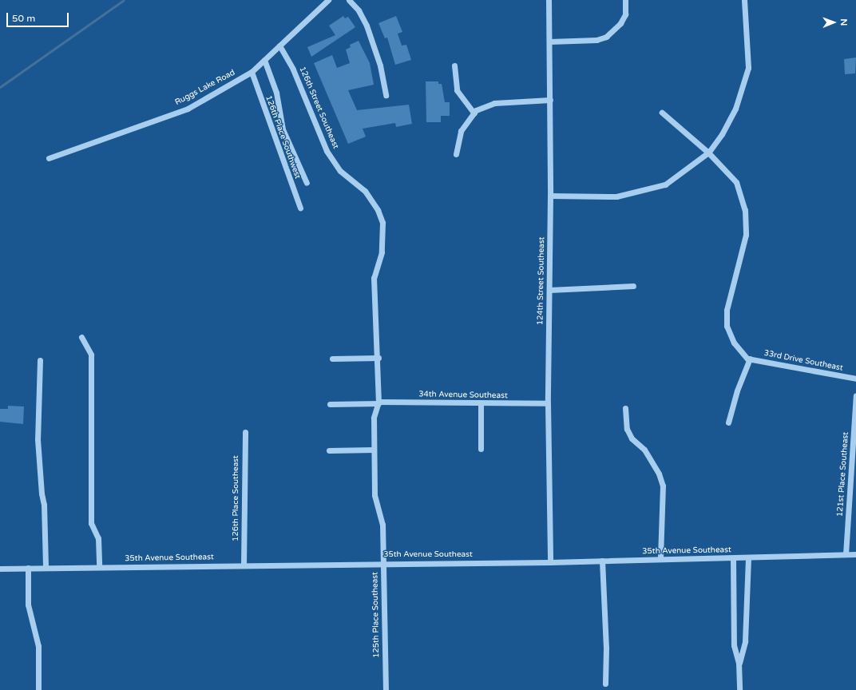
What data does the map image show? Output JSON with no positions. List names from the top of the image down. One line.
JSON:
{"streets":{"street":["Ruggs Lake Road","126th Street Southeast","126th Place Southwest","124th Street Southeast","33rd Drive Southeast","34th Avenue Southeast","121st Place Southeast","126th Place Southeast","35th Avenue Southeast","125th Place Southeast"]},"crossings":[["Ruggs Lake Road","126th Street Southeast"],["Ruggs Lake Road","126th Place Southwest"],["126th Street Southeast","125th Place Southeast"],["124th Street Southeast","34th Avenue Southeast"],["124th Street Southeast","35th Avenue Southeast"],["34th Avenue Southeast","125th Place Southeast"],["121st Place Southeast","35th Avenue Southeast"],["126th Place Southeast","35th Avenue Southeast"],["35th Avenue Southeast","125th Place Southeast"]],"scale_bar":"50 m","north":"right"}
